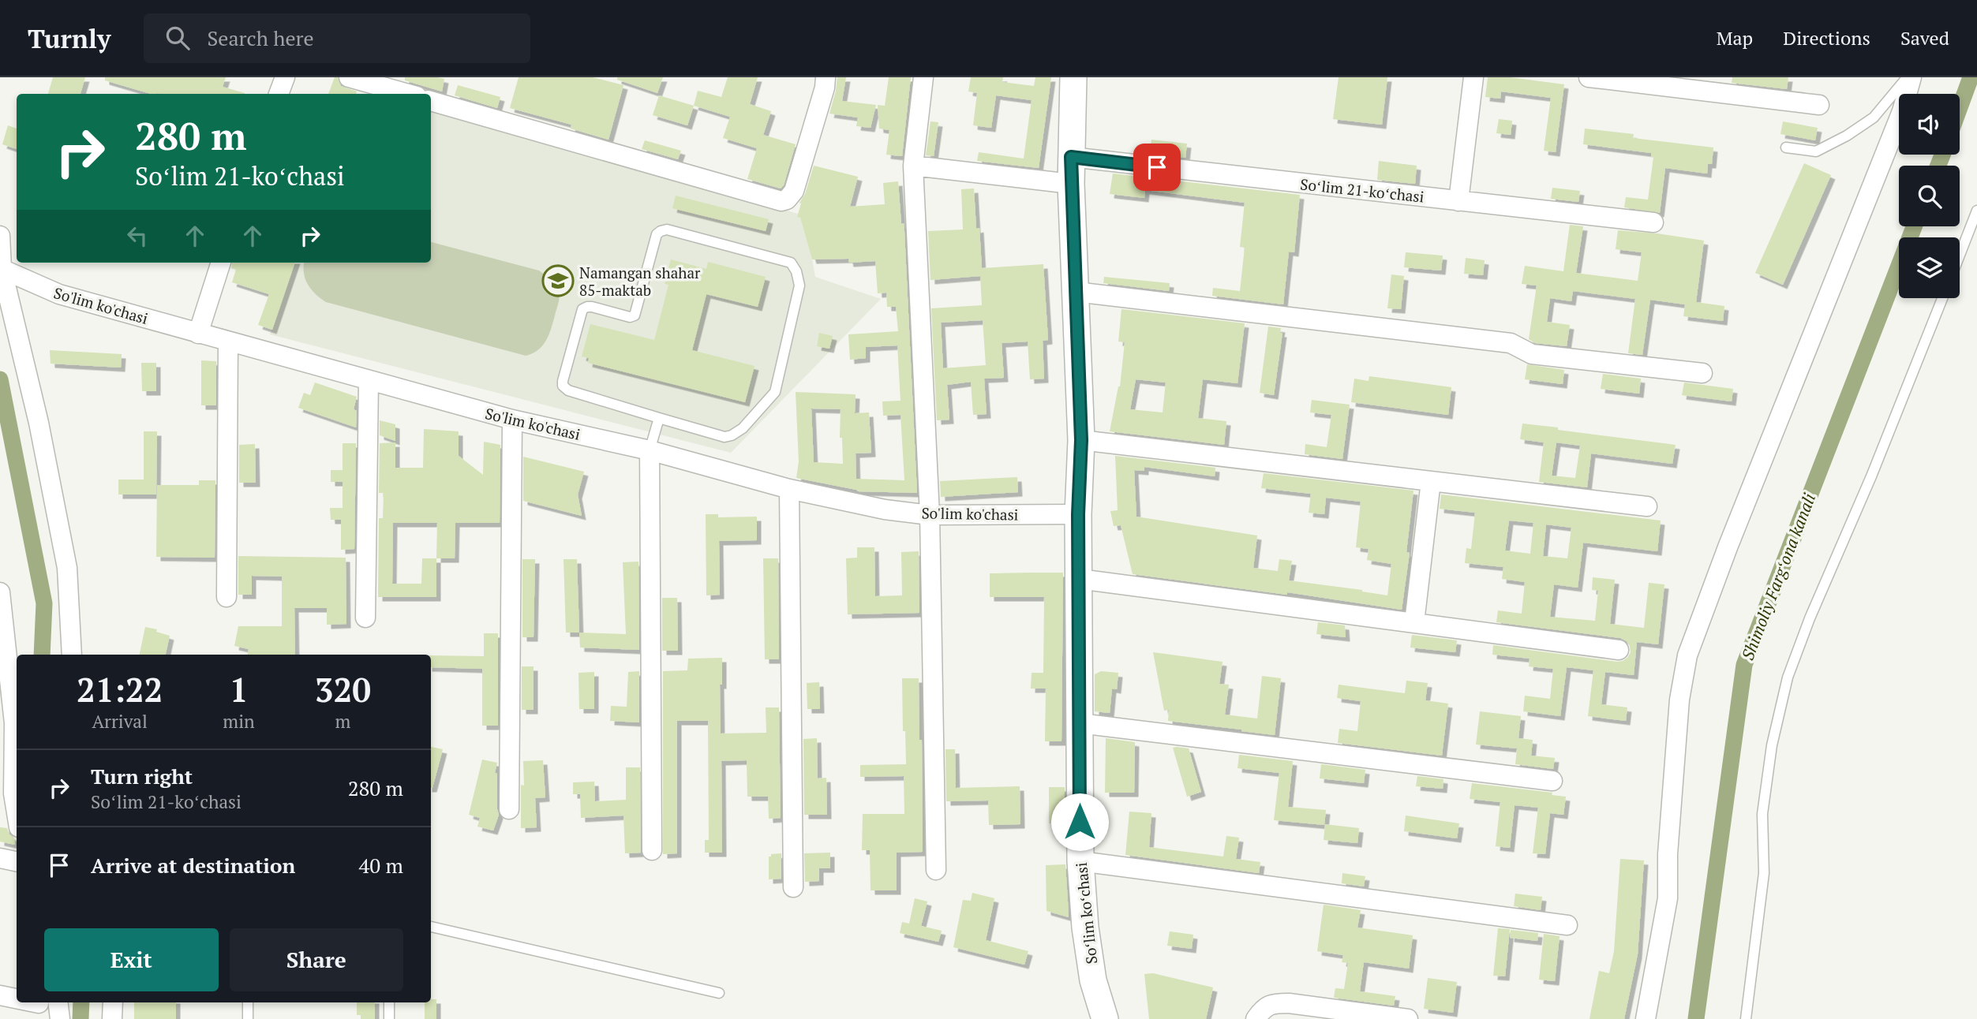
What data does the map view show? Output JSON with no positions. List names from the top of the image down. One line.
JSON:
{"streets":{"street":["Soʻlim 21-koʻchasi","So'lim ko'chasi","Soʻlim koʻchasi"]},"crossings":[["Soʻlim 21-koʻchasi","Soʻlim koʻchasi"],["So'lim ko'chasi","Soʻlim koʻchasi"]],"water":["Shimoliy Fargʻona kanali"],"places":{"school or university":["Namangan shahar 85-maktab"]},"page":{"header":"Turnly","search":"Search here","nav":["Map","Directions","Saved"],"turn":["280 m","Soʻlim 21-koʻchasi"],"eta":["21:22","Arrival","1","min","320","m"],"list":[{"name":"Turn right","note":"Soʻlim 21-koʻchasi","value":"280 m"},{"name":"Arrive at destination","value":"40 m"}],"buttons":["Exit","Share"]}}
